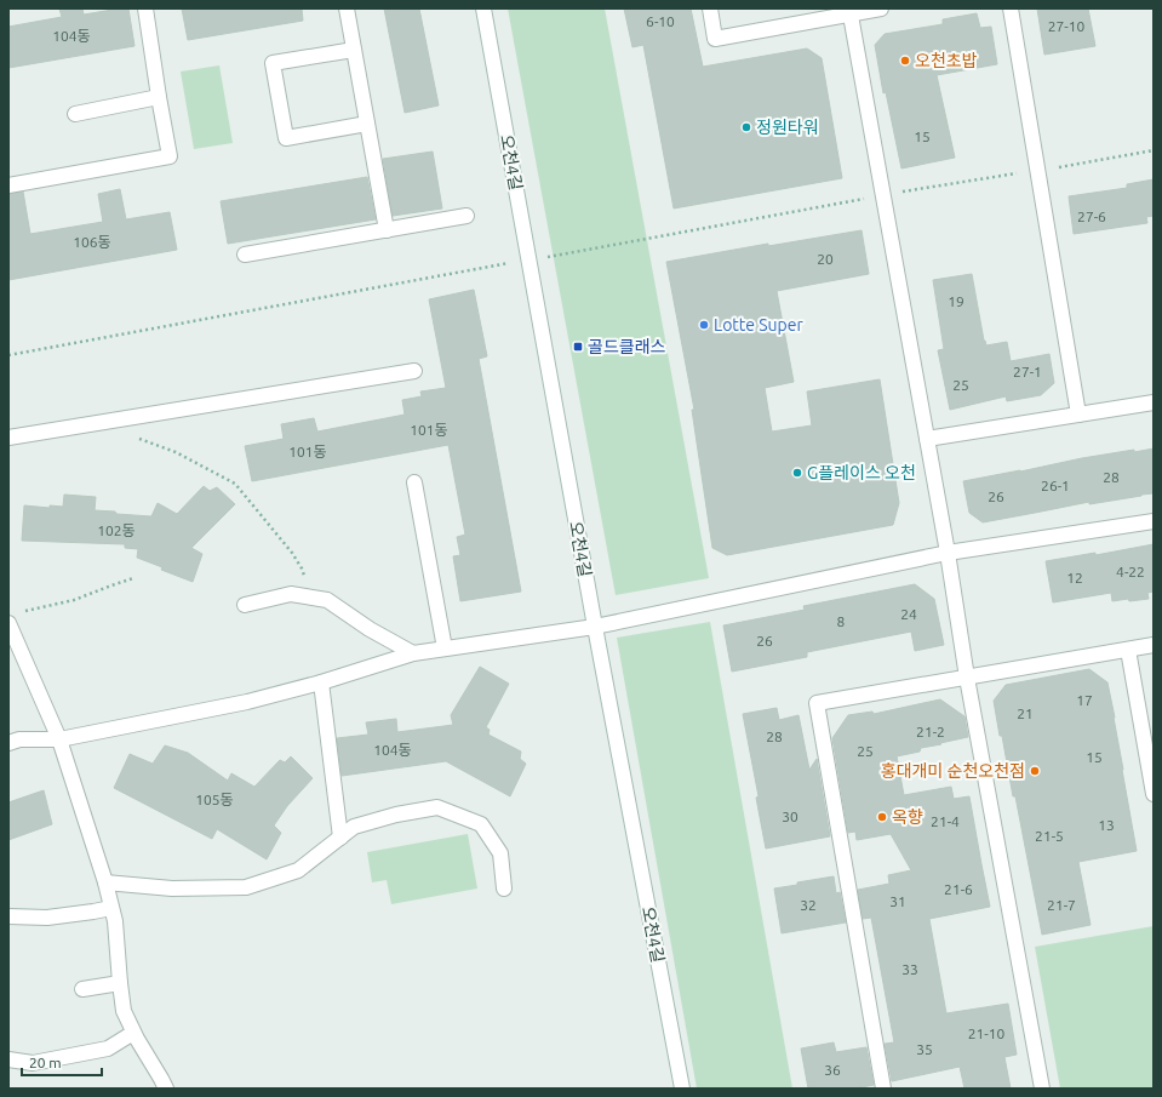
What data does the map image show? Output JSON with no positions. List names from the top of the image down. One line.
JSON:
{"streets":{"street":["오천4길"]},"places":{"other":["오천초밥","정원타워","Lotte Super","G플레이스 오천","홍대개미 순천오천점","옥향"],"transit":["골드클래스"]},"house_numbers":["6-10","27-10","104동","15","27-6","106동","20","19","27-1","25","101동","101동","28","26-1","26","102동","4-22","12","24","8","26","17","21","21-2","28","104동","25","15","105동","30","21-4","13","21-5","21-6","31","32","21-7","33","21-10","35","36"],"scale_bar":"20 m"}
